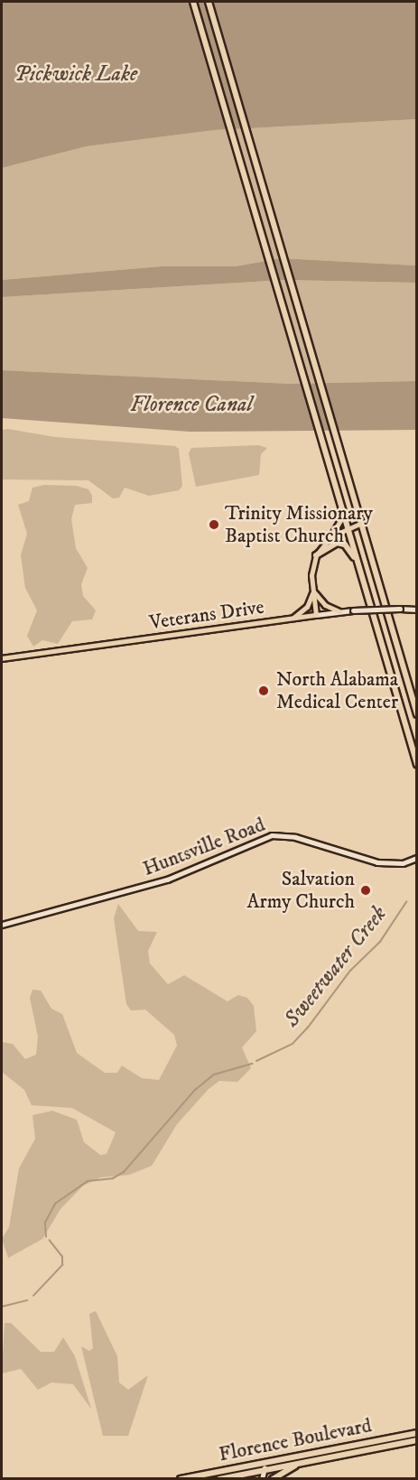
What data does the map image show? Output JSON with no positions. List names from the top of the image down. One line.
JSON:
{"streets":{"highway":["Florence Boulevard"],"main road":["Veterans Drive","Huntsville Road"]},"water":["Pickwick Lake","Florence Canal","Sweetwater Creek"],"places":["Trinity Missionary Baptist Church","North Alabama Medical Center","Salvation Army Church"]}
